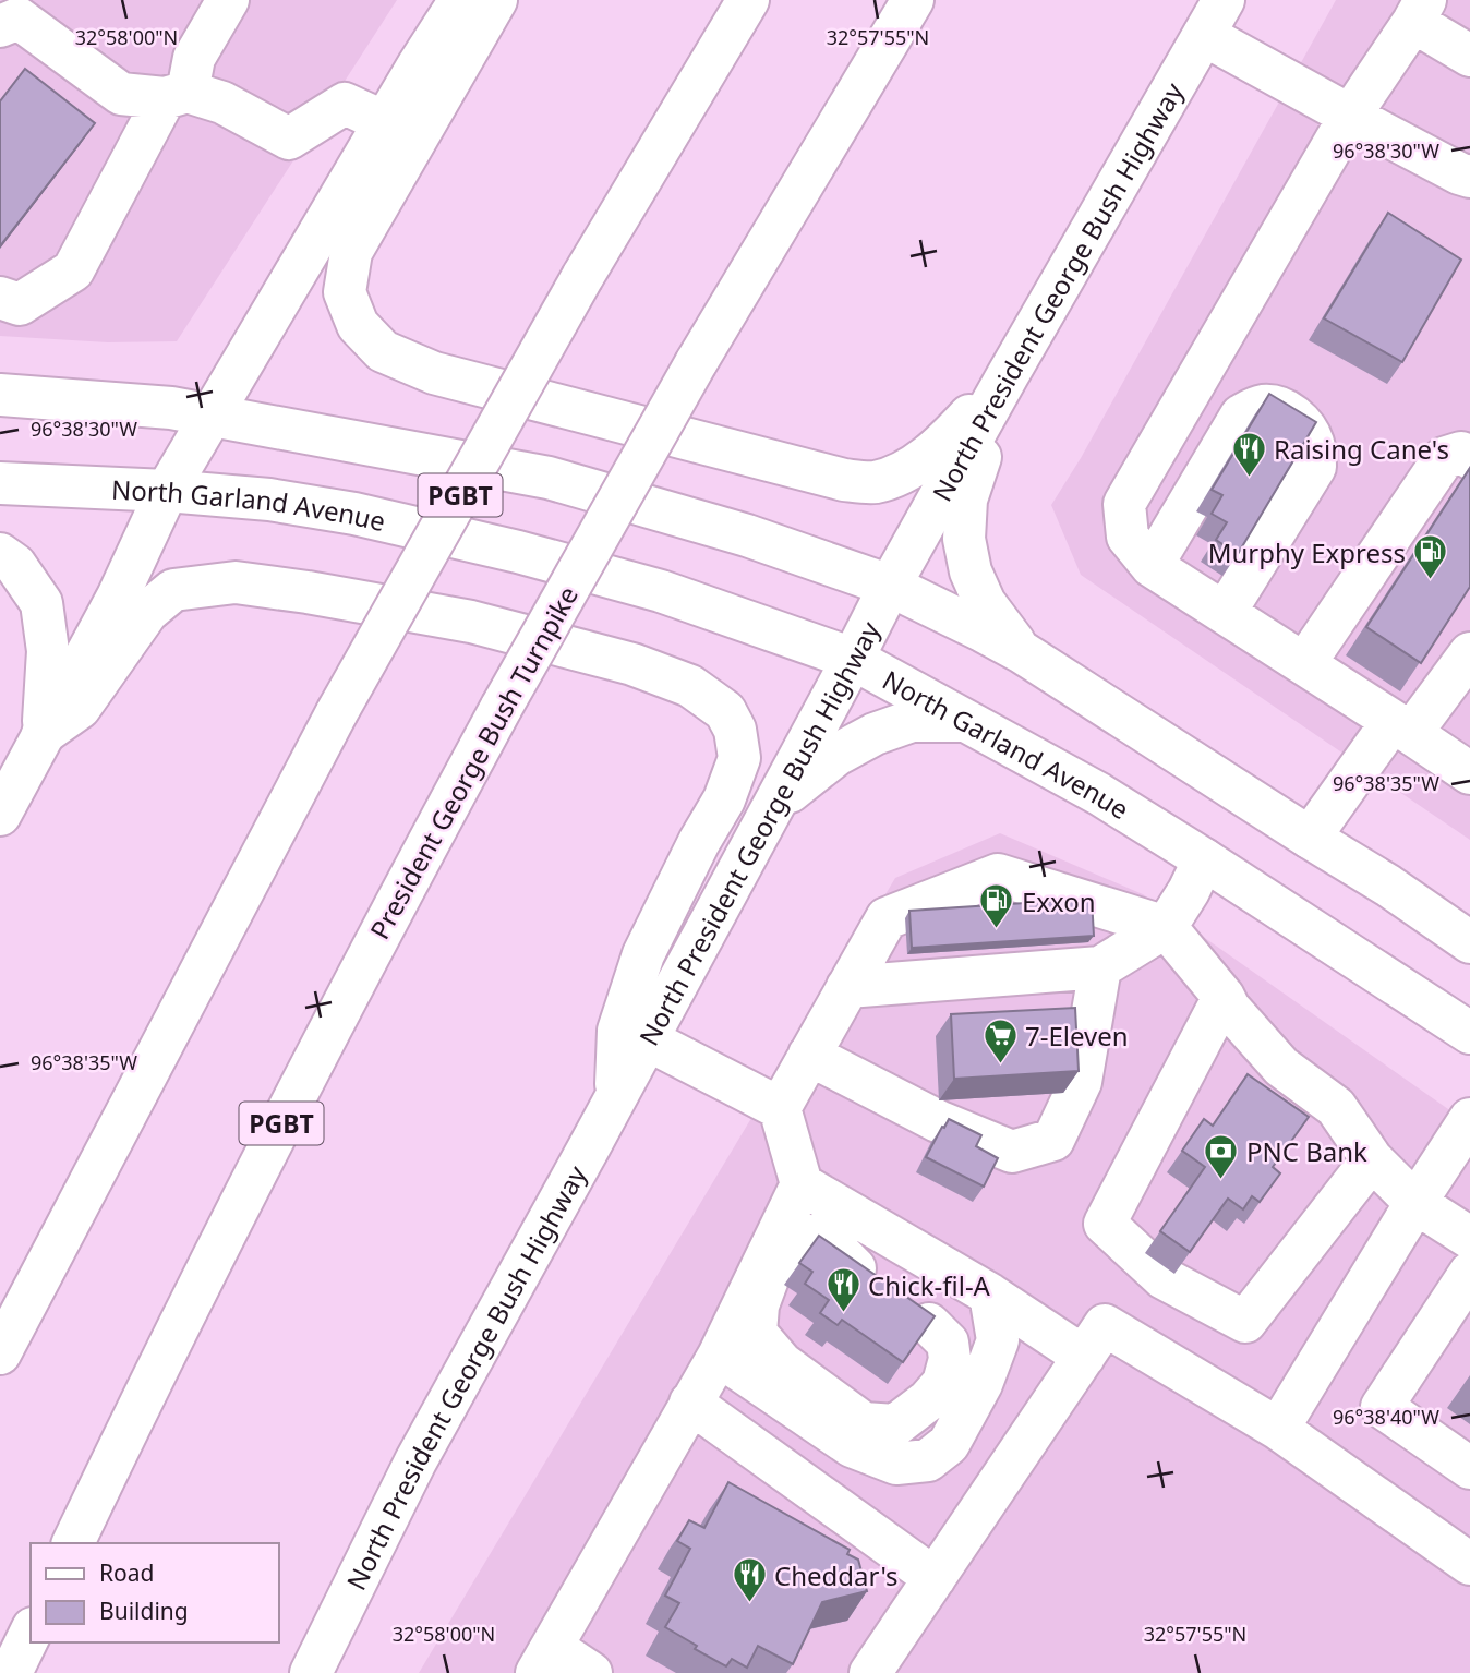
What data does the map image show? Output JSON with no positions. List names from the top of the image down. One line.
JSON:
{"streets":{"main road":["North President George Bush Highway","PGBT","North Garland Avenue","President George Bush Turnpike"]},"crossings":[["North President George Bush Highway","North Garland Avenue"]],"places":{"restaurant":["Raising Cane's","Chick-fil-A","Cheddar's"],"fuel station":["Murphy Express","Exxon"],"supermarket":["7-Eleven"],"bank":["PNC Bank"]},"legend":["Road","Building"],"coordinates":["32°58'00\"N","32°57'55\"N","96°38'30\"W","96°38'35\"W","96°38'40\"W"]}
